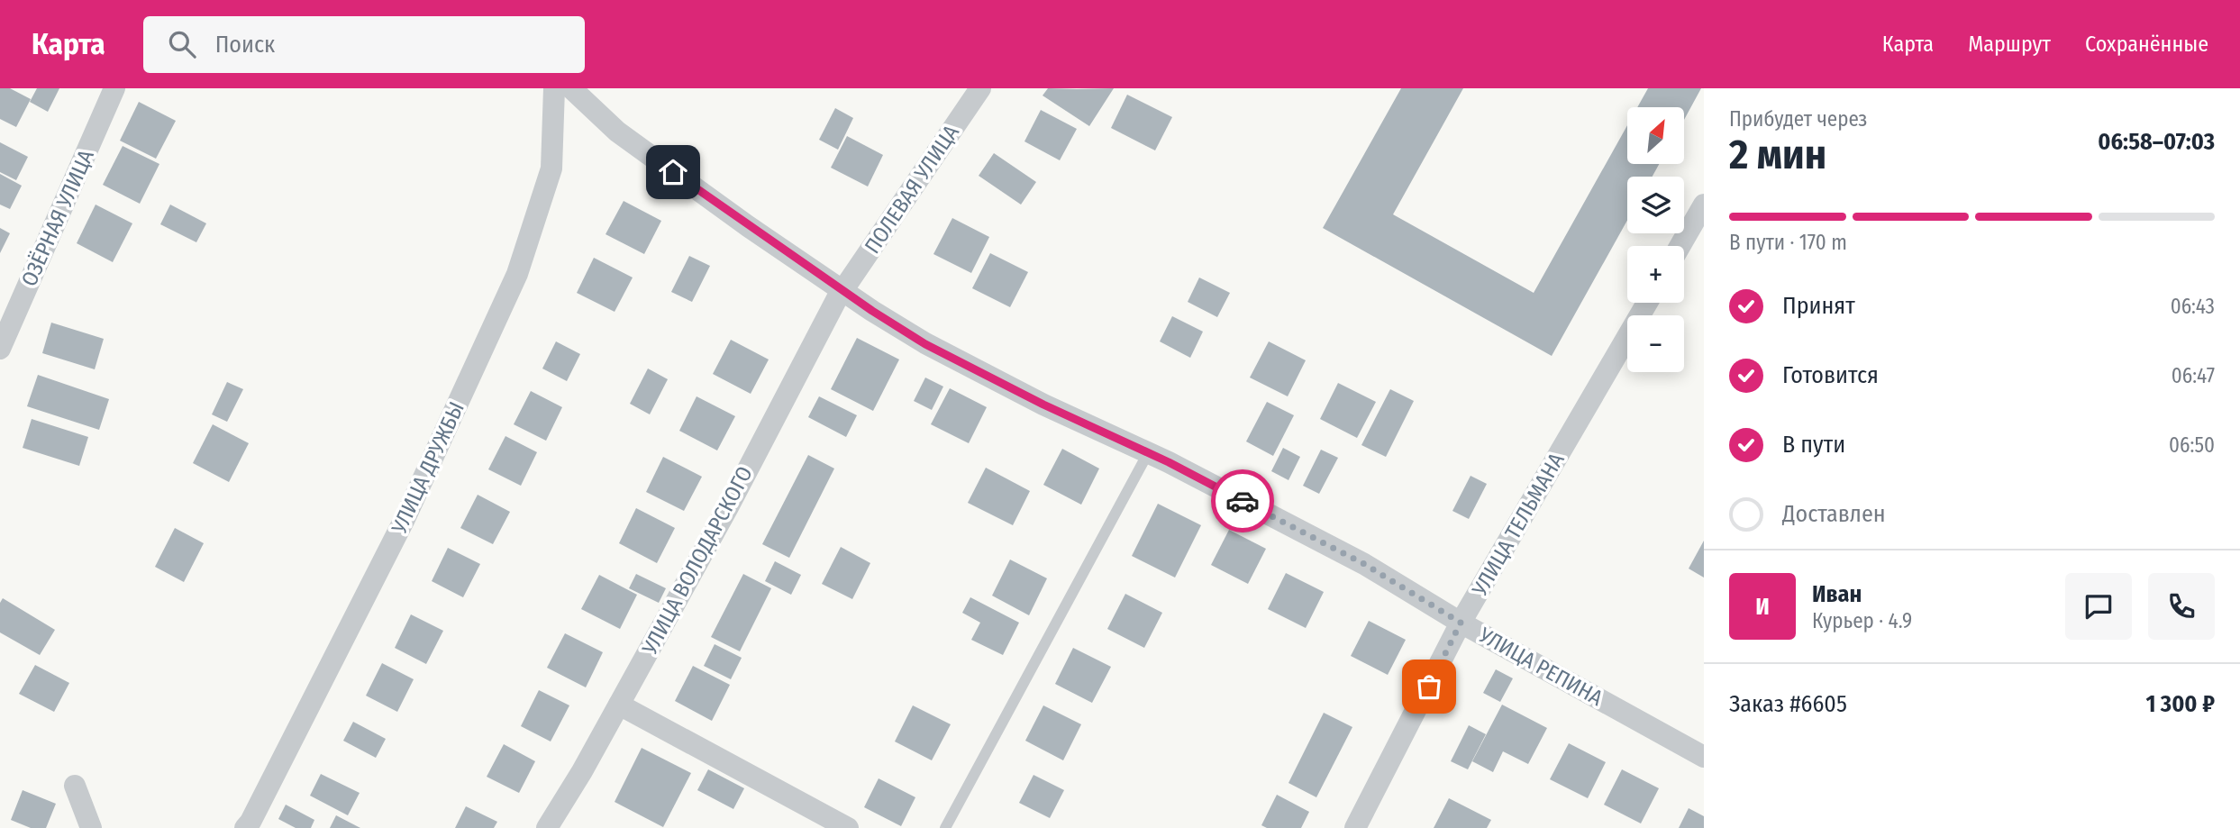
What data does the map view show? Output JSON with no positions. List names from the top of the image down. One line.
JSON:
{"streets":{"street":["ПОЛЕВАЯ УЛИЦА","ОЗЁРНАЯ УЛИЦА","УЛИЦА ДРУЖБЫ","УЛИЦА ТЕЛЬМАНА","УЛИЦА ВОЛОДАРСКОГО","УЛИЦА РЕПИНА"]},"crossings":[["ПОЛЕВАЯ УЛИЦА","УЛИЦА ВОЛОДАРСКОГО"],["ПОЛЕВАЯ УЛИЦА","УЛИЦА РЕПИНА"],["УЛИЦА ТЕЛЬМАНА","УЛИЦА РЕПИНА"],["УЛИЦА ВОЛОДАРСКОГО","УЛИЦА РЕПИНА"]],"north":"top right","page":{"header":"Карта","search":"Поиск","nav":["Карта","Маршрут","Сохранённые"],"heading":["2 мин","Прибудет через","06:58–07:03"],"panel":["Иван","Курьер · 4.9","Заказ #6605","1 300 ₽"],"map_buttons":["+","−"],"bar":"В пути · 170 m","list":[["Принят","06:43"],["Готовится","06:47"],["В пути","06:50"],"Доставлен"],"round":"И"}}
